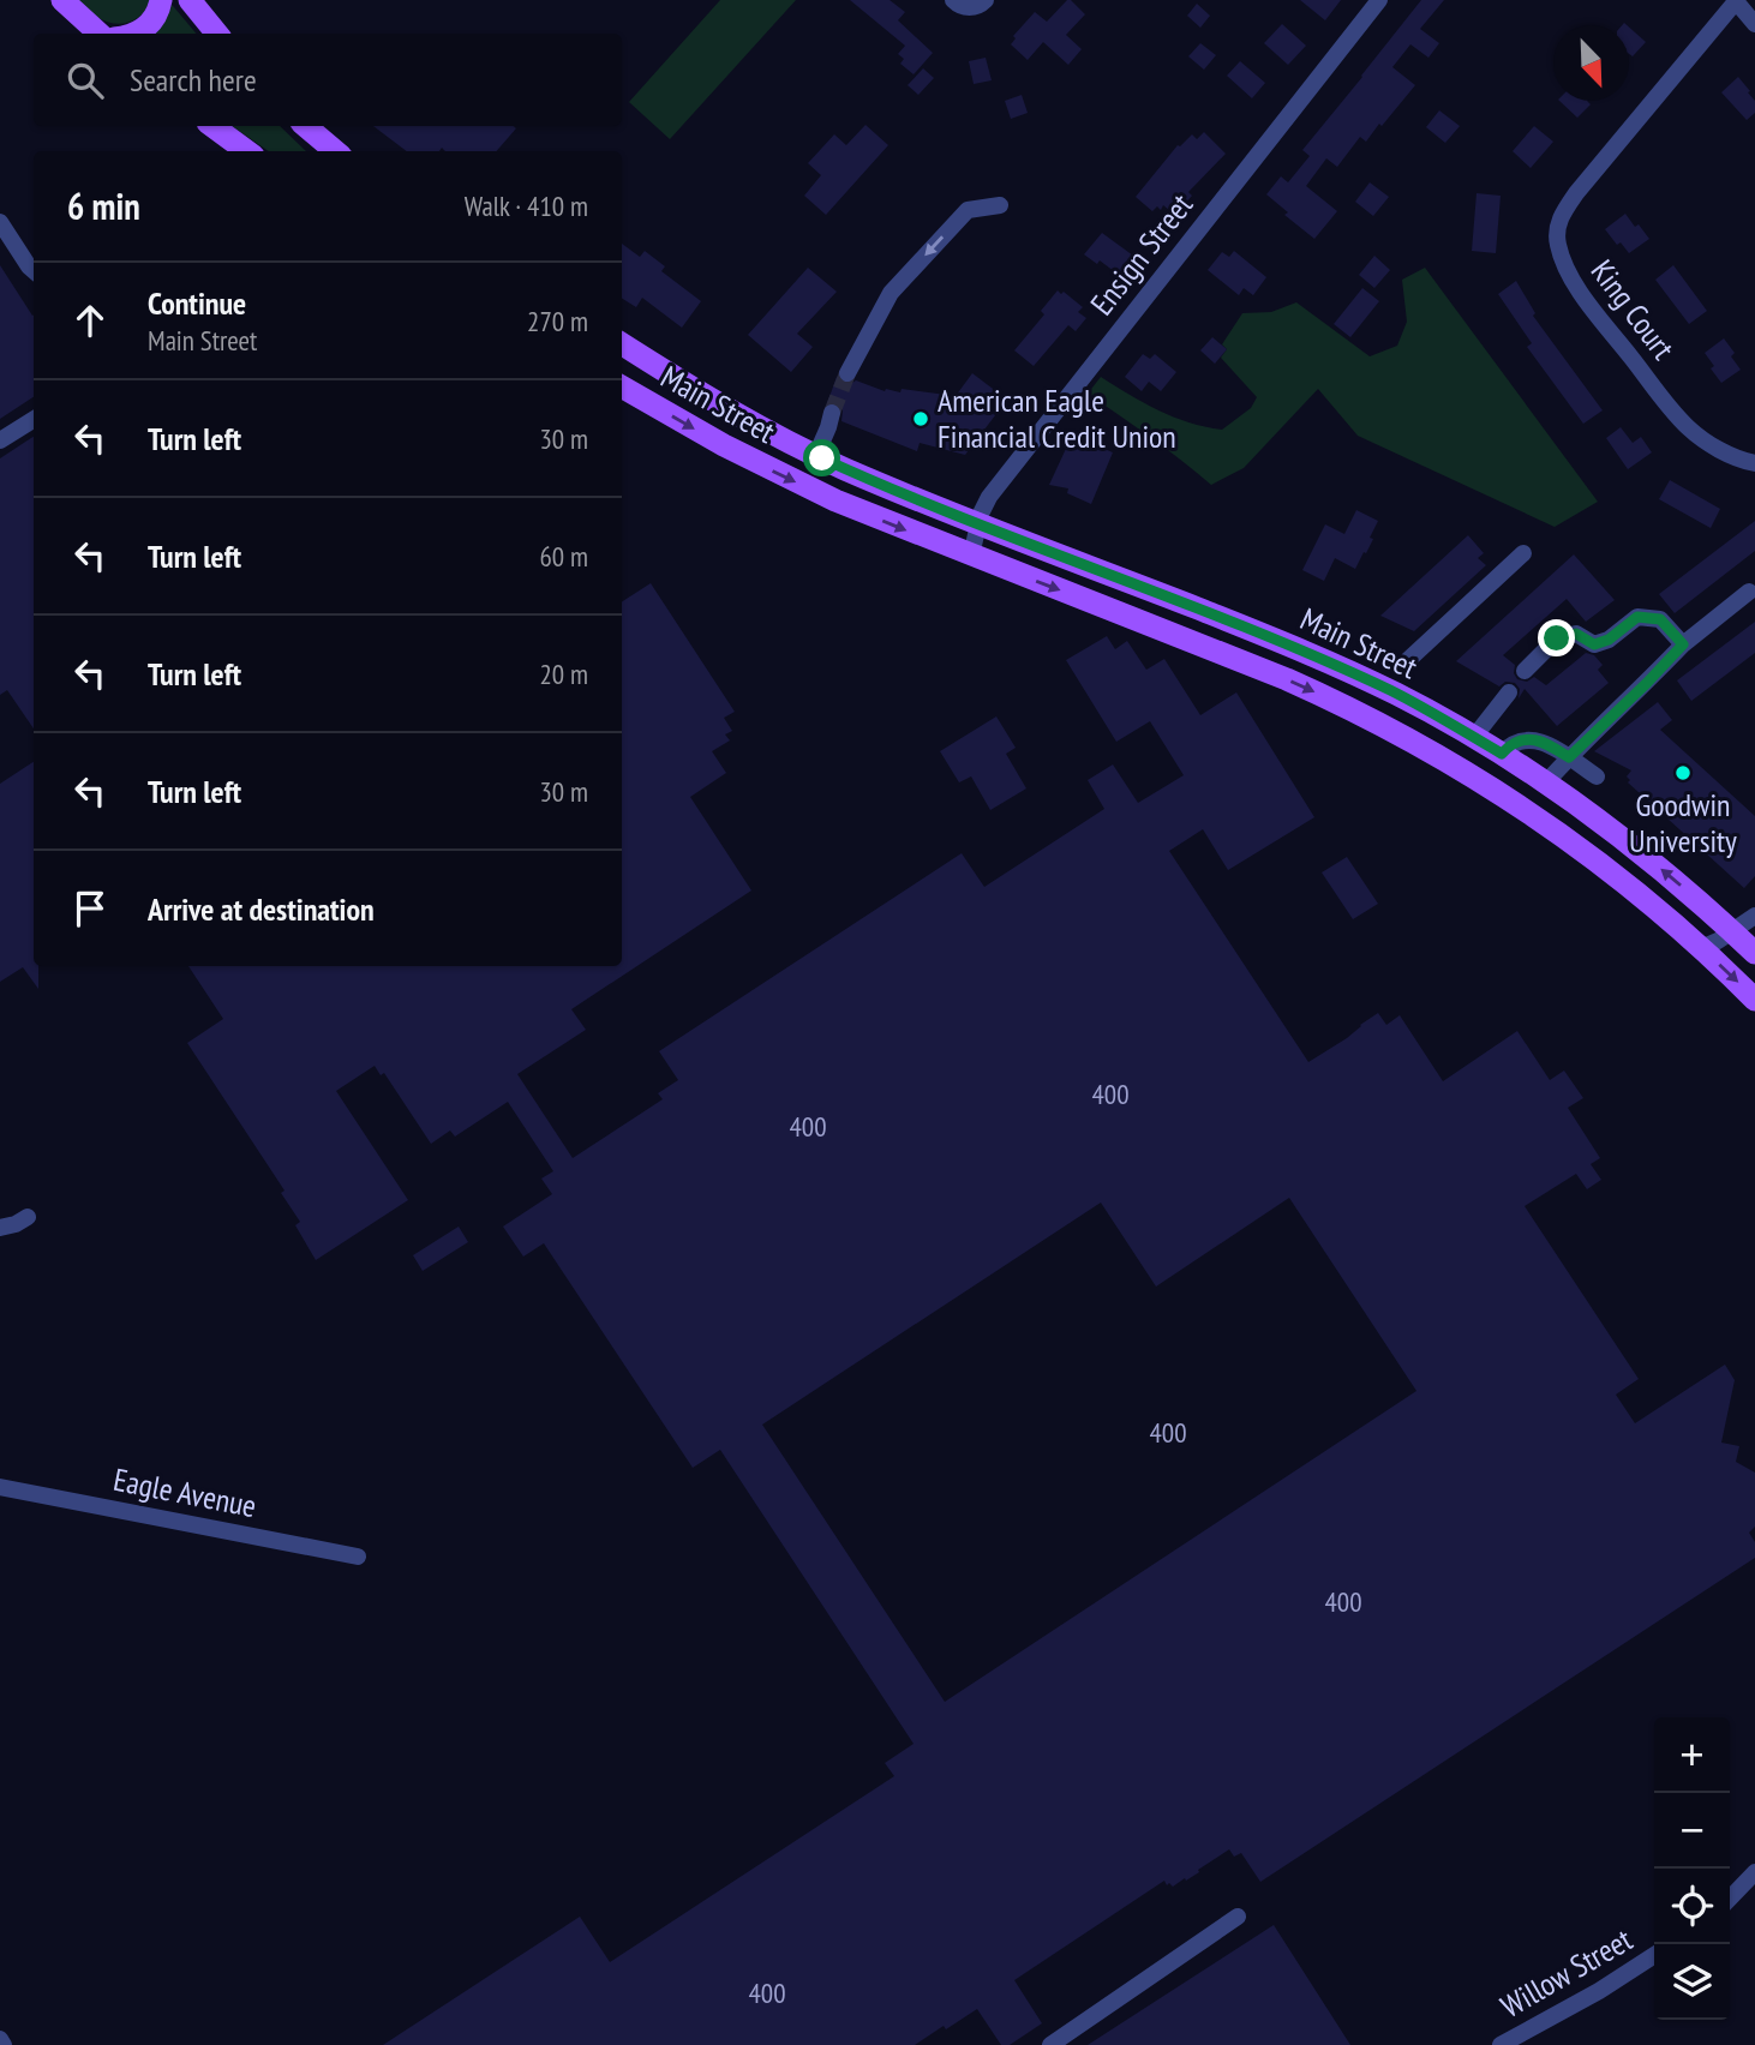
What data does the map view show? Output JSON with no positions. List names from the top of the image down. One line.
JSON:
{"streets":{"main road":["Main Street"],"street":["Ensign Street","King Court","Eagle Avenue","Willow Street"]},"crossings":[["Ensign Street","Main Street"]],"places":["American Eagle Financial Credit Union","Goodwin University"],"house_numbers":["400","400","400","400","400"],"north":"bottom right","page":{"search":"Search here","heading":["6 min","Walk · 410 m"],"list":[["Continue","Main Street","270 m"],["Turn left","30 m"],["Turn left","60 m"],["Turn left","20 m"],["Turn left","30 m"],"Arrive at destination"],"map_buttons":["+","−"]}}
